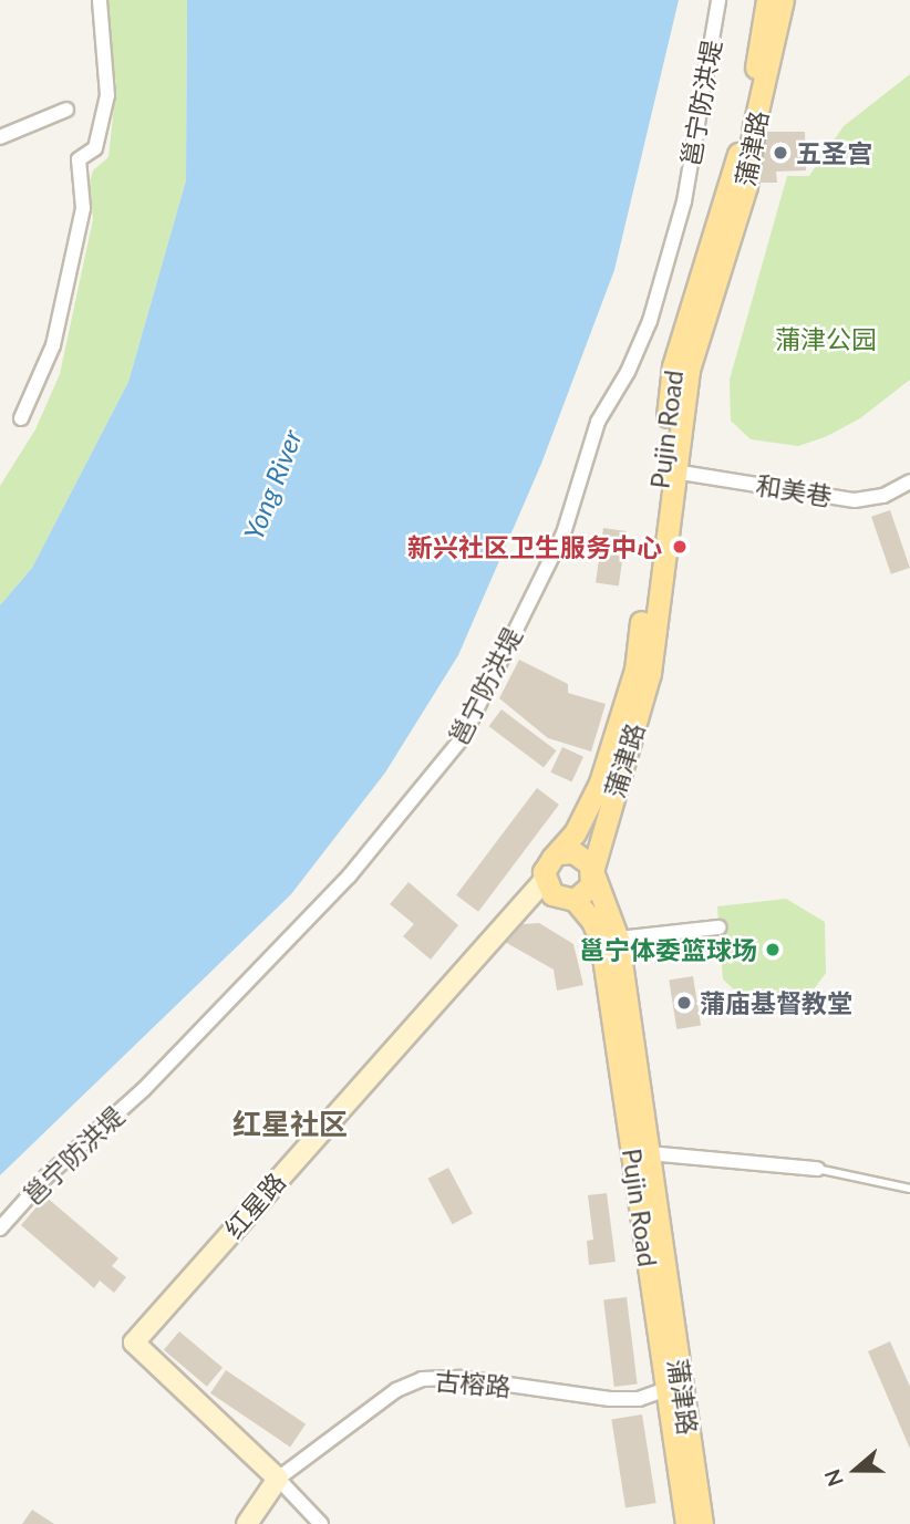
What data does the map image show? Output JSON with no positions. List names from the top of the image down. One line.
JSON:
{"streets":{"main road":["蒲津路","Pujin Road","红星路"],"street":["邕宁防洪堤","和美巷","古榕路"]},"crossings":[["蒲津路","Pujin Road"],["蒲津路","和美巷"],["蒲津路","红星路"],["Pujin Road","红星路"],["Pujin Road","古榕路"],["红星路","古榕路"]],"districts":["红星社区"],"water":["Yong River"],"parks":["蒲津公园"],"places":["五圣宫","新兴社区卫生服务中心","邕宁体委篮球场","蒲庙基督教堂"],"north":"left"}
